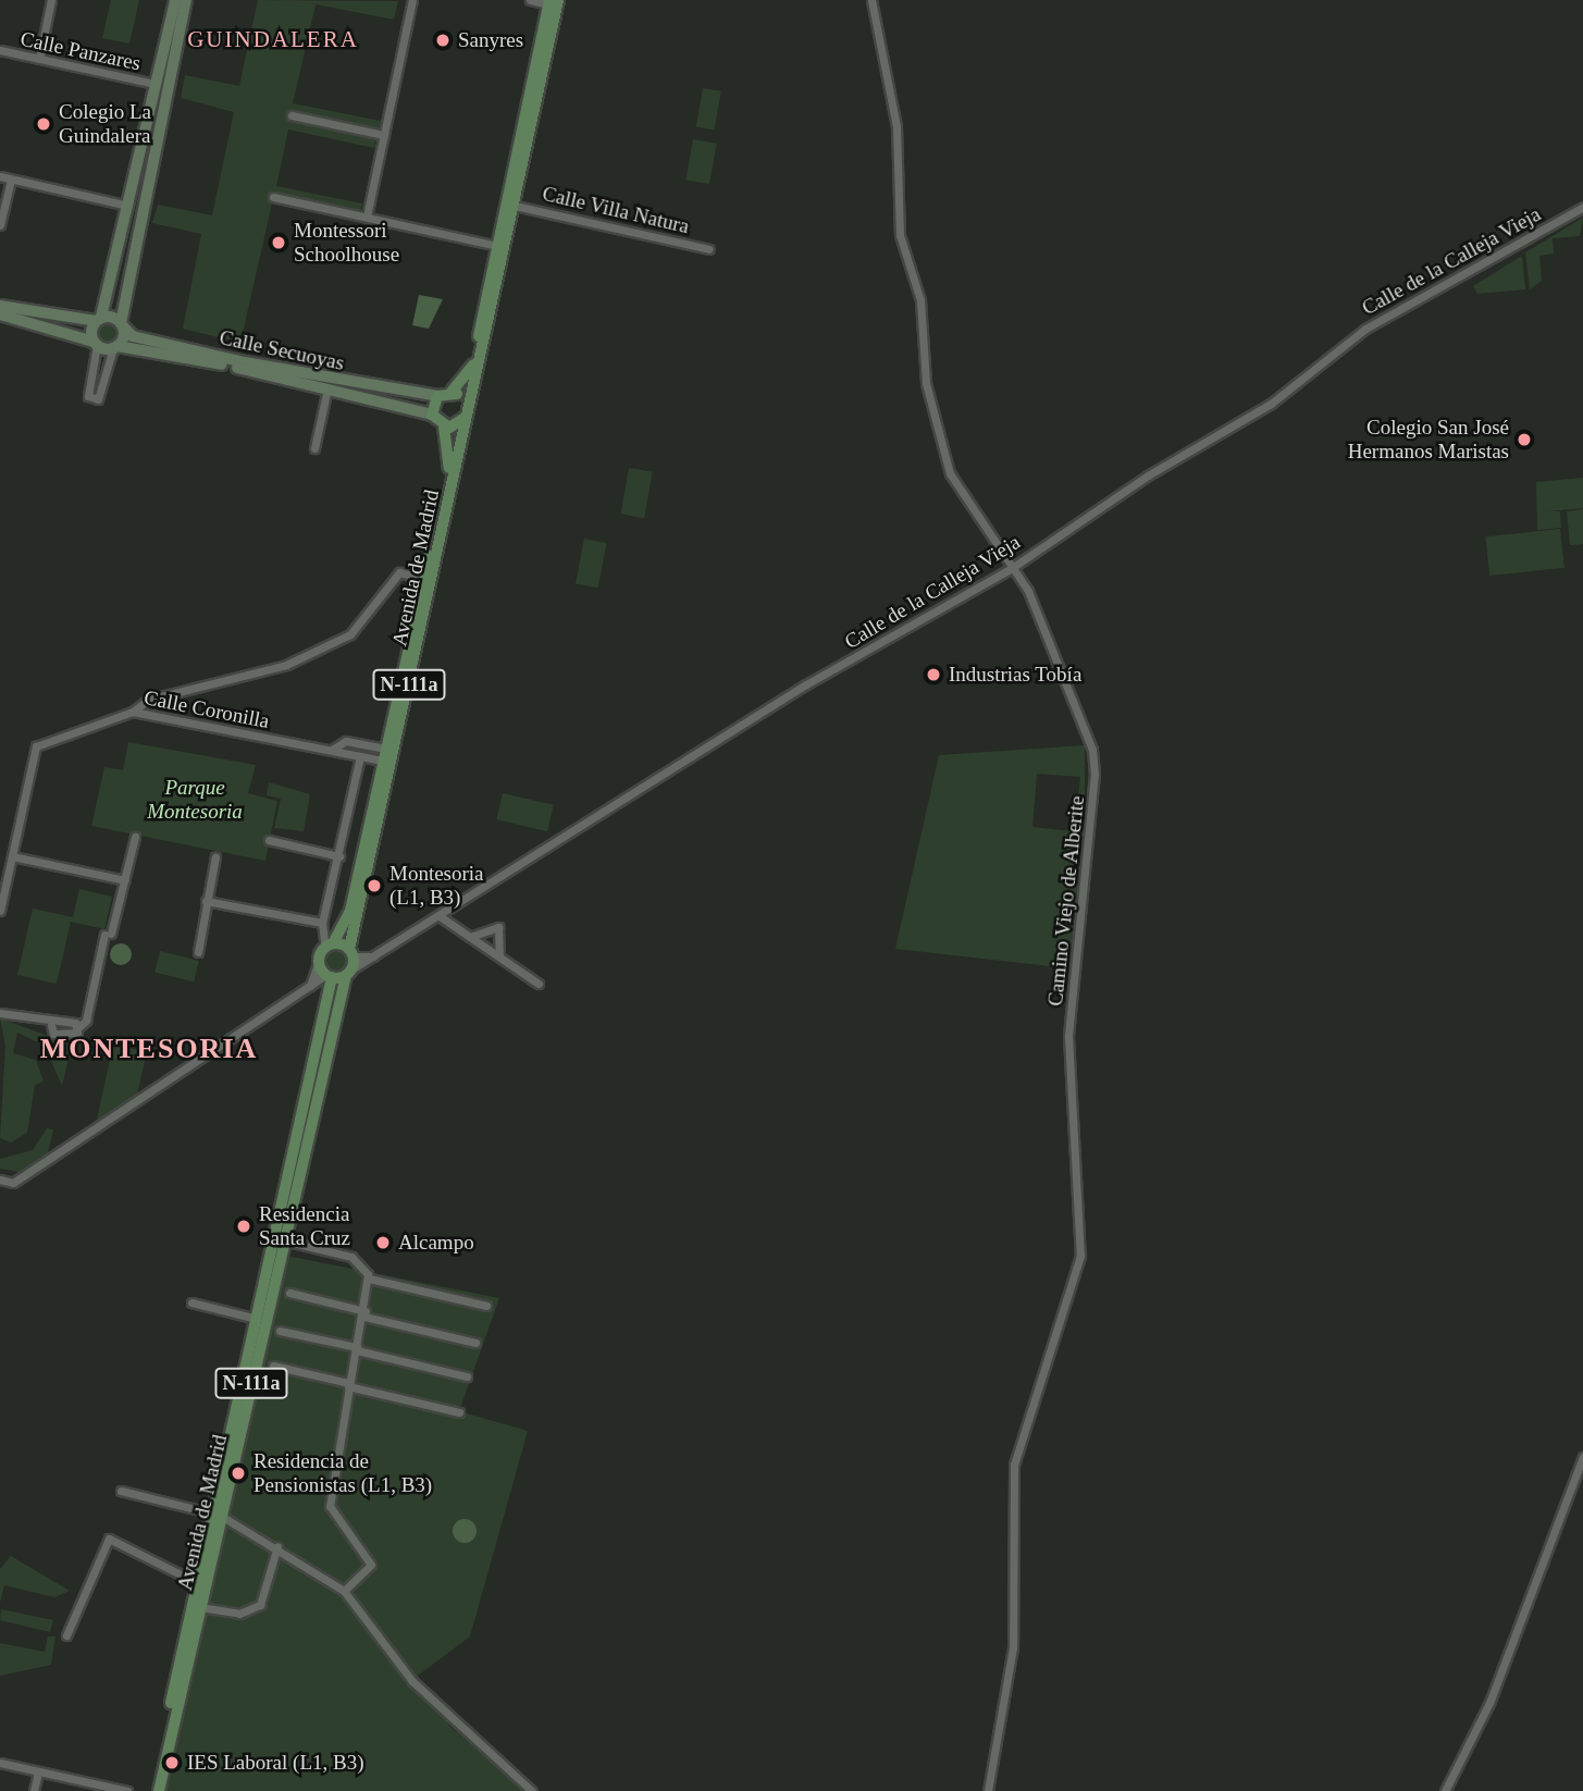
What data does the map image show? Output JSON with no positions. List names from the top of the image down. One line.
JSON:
{"streets":{"main road":["Calle Secuoyas","Avenida de Madrid","N-111a"],"street":["Calle Panzares","Calle Villa Natura","Calle de la Calleja Vieja","Calle Coronilla","Camino Viejo de Alberite"]},"crossings":[["Calle Villa Natura","Avenida de Madrid"],["Calle de la Calleja Vieja","Camino Viejo de Alberite"],["Avenida de Madrid","N-111a"],["Avenida de Madrid","Calle Coronilla"]],"districts":["GUINDALERA","MONTESORIA"],"parks":["Parque Montesoria"],"places":["Sanyres","Colegio La Guindalera","Montessori Schoolhouse","Colegio San José Hermanos Maristas","Industrias Tobía","Montesoria (L1, B3)","Residencia Santa Cruz","Alcampo","Residencia de Pensionistas (L1, B3)","IES Laboral (L1, B3)"]}
